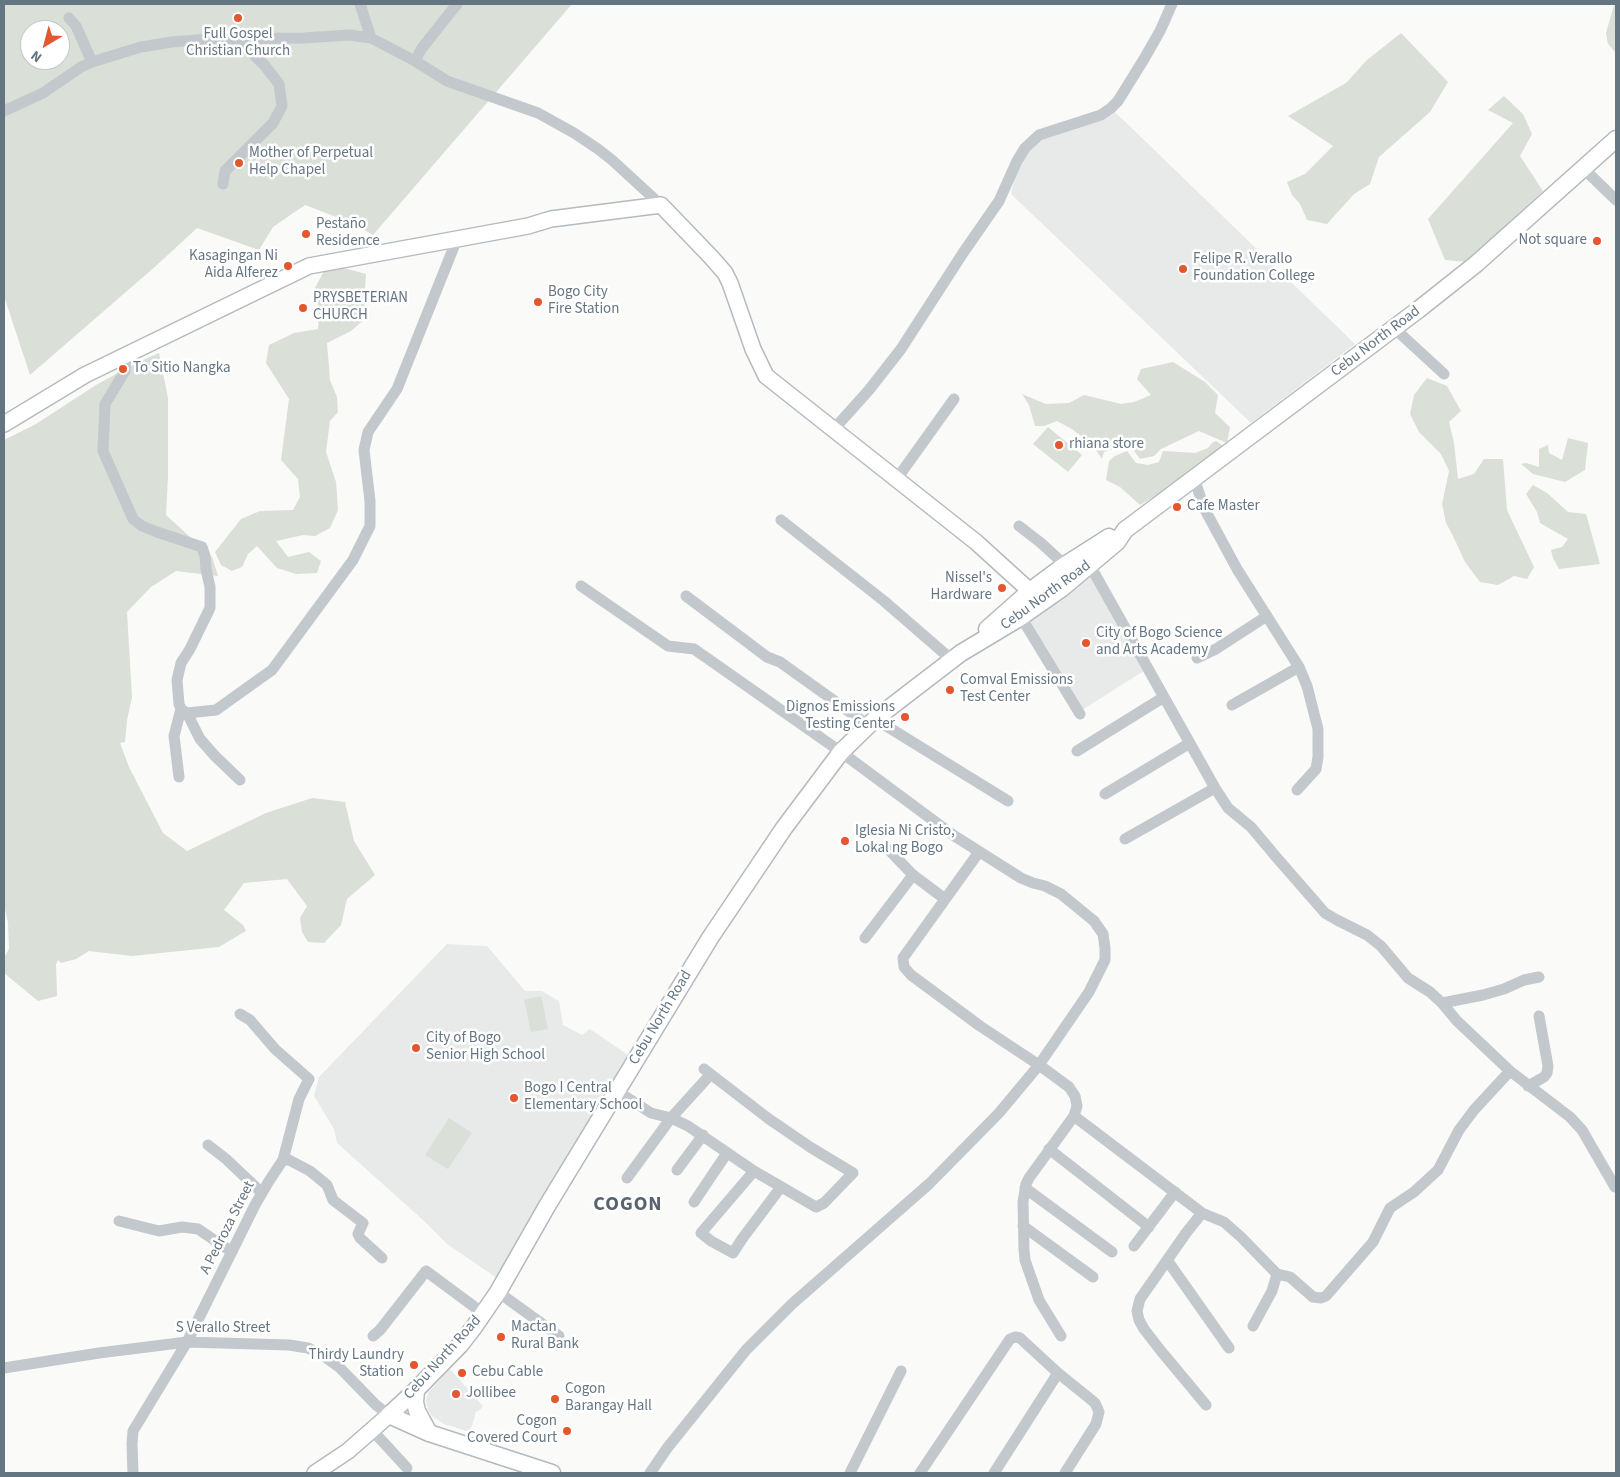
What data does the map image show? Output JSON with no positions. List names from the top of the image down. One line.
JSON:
{"streets":{"highway":["Cebu North Road"],"street":["A Pedroza Street","S Verallo Street"]},"crossings":[["Cebu North Road","S Verallo Street"],["A Pedroza Street","S Verallo Street"]],"districts":["COGON"],"places":["Full Gospel Christian Church","Mother of Perpetual Help Chapel","Pestaño Residence","Not square","Kasagingan Ni Aida Alferez","Felipe R. Verallo Foundation College","Bogo City Fire Station","PRYSBETERIAN CHURCH","To Sitio Nangka","rhiana store","Cafe Master","Nissel's Hardware","City of Bogo Science and Arts Academy","Comval Emissions Test Center","Dignos Emissions Testing Center","Iglesia Ni Cristo, Lokal ng Bogo","City of Bogo Senior High School","Bogo I Central Elementary School","Mactan Rural Bank","Thirdy Laundry Station","Cebu Cable","Jollibee","Cogon Barangay Hall","Cogon Covered Court"],"north":"bottom left"}
